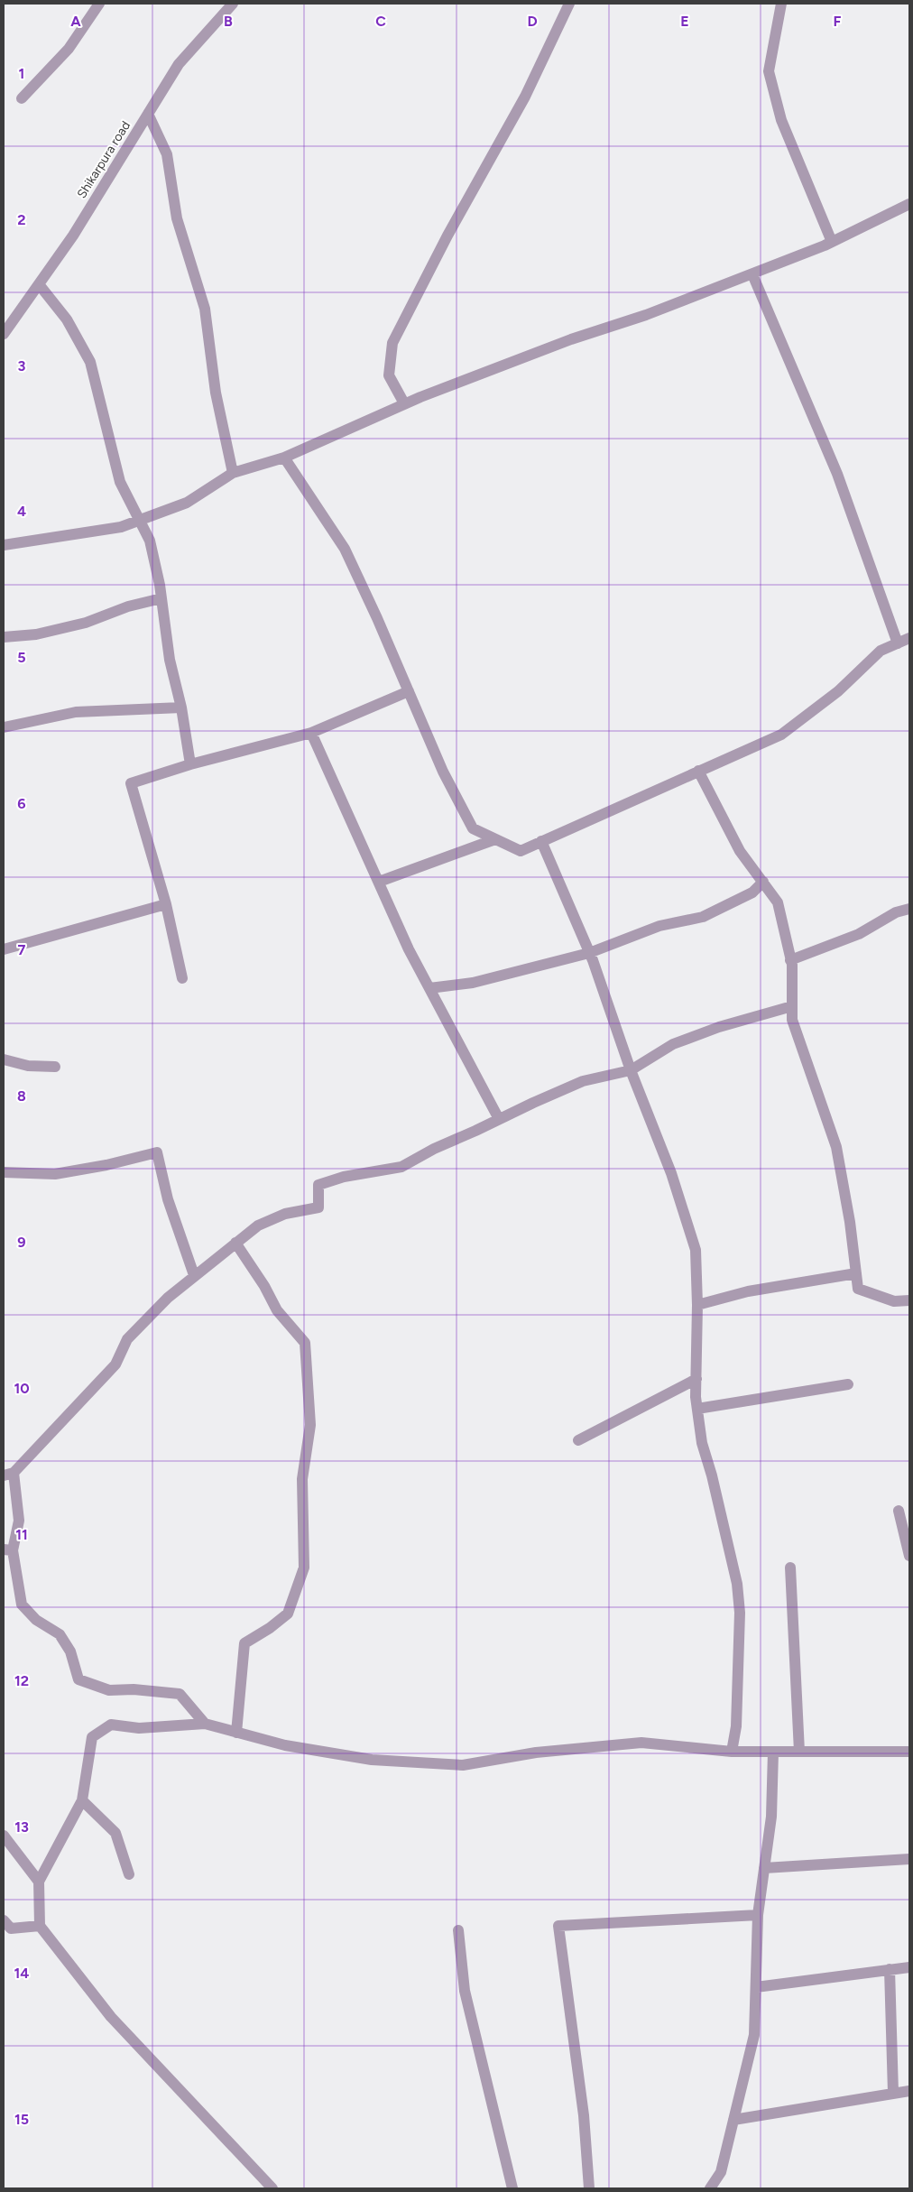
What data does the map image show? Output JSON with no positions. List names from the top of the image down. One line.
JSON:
{"streets":{"street":["Shikarpura road"]},"grid":{"columns":["A","B","C","D","E","F"],"rows":["1","2","3","4","5","6","7","8","9","10","11","12","13","14","15"]}}
